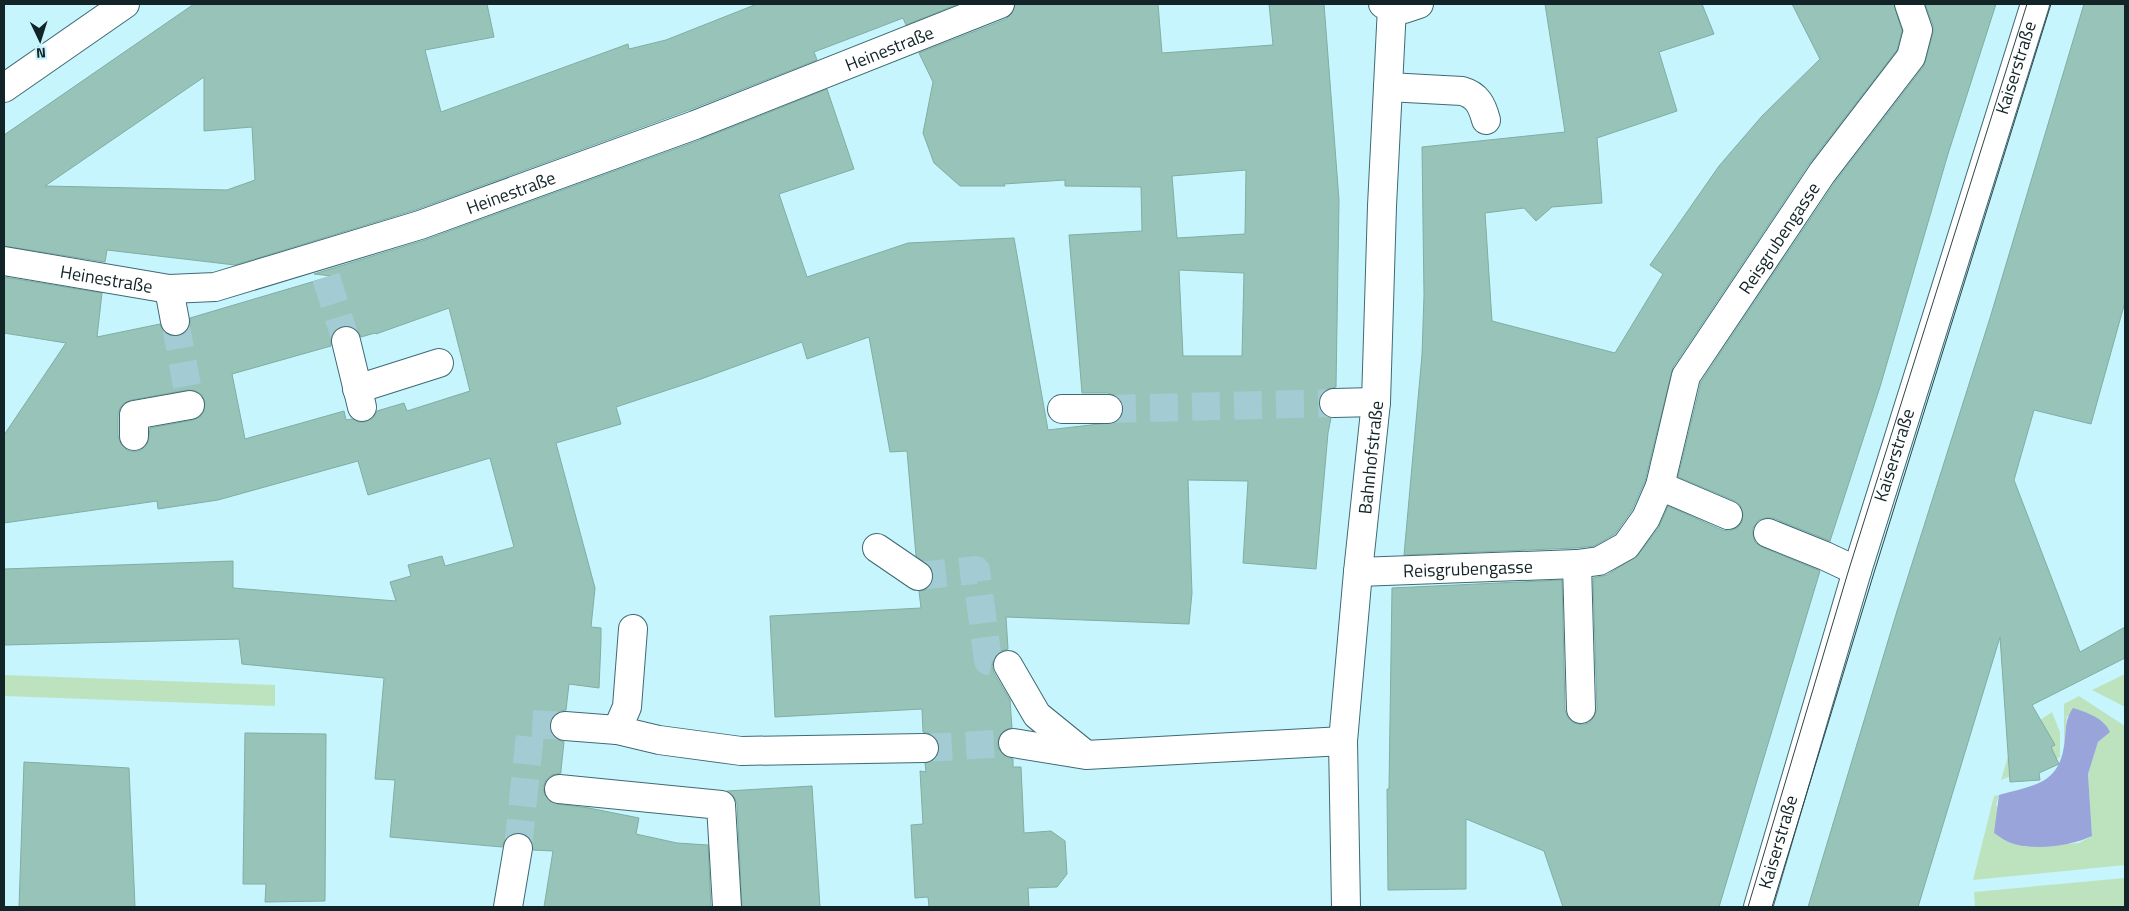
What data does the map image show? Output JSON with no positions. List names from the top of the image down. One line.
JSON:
{"streets":{"street":["Heinestraße","Kaiserstraße","Reisgrubengasse","Bahnhofstraße"]},"crossings":[["Reisgrubengasse","Bahnhofstraße"]],"north":"bottom"}
